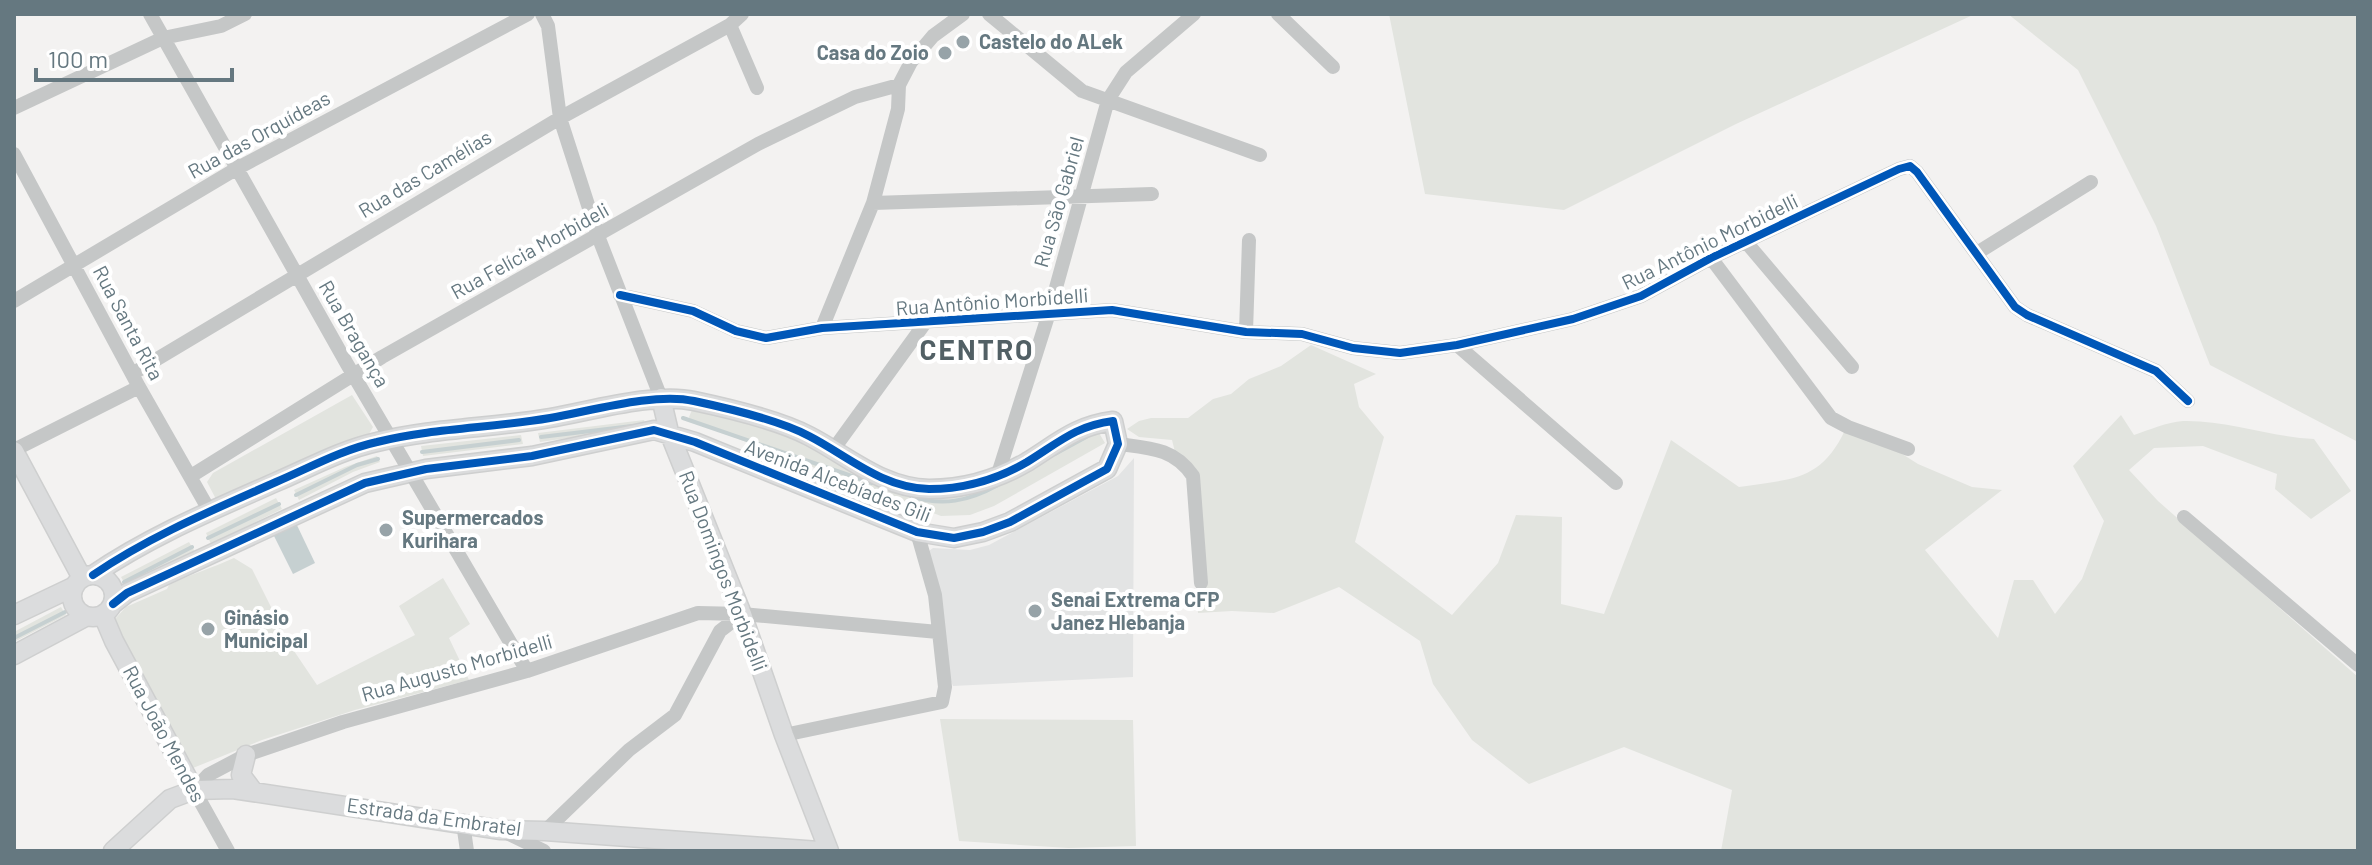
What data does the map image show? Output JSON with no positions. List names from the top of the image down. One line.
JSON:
{"streets":{"street":["Rua das Orquídeas","Rua das Camélias","Rua São Gabriel","Rua Antônio Morbidelli","Rua Felícia Morbideli","Rua Santa Rita","Rua Bragança","Avenida Alcebíades Gili","Rua Domingos Morbidelli","Rua Augusto Morbidelli","Rua João Mendes","Estrada da Embratel"]},"crossings":[["Rua das Orquídeas","Rua Santa Rita"],["Rua das Orquídeas","Rua Bragança"],["Rua das Camélias","Rua Santa Rita"],["Rua das Camélias","Rua Bragança"],["Rua das Camélias","Rua Domingos Morbidelli"],["Rua São Gabriel","Rua Antônio Morbidelli"],["Rua São Gabriel","Avenida Alcebíades Gili"],["Rua Antônio Morbidelli","Rua Domingos Morbidelli"],["Rua Felícia Morbideli","Rua Santa Rita"],["Rua Felícia Morbideli","Rua Bragança"],["Rua Felícia Morbideli","Rua Domingos Morbidelli"],["Rua Santa Rita","Avenida Alcebíades Gili"],["Rua Bragança","Avenida Alcebíades Gili"],["Rua Bragança","Rua Augusto Morbidelli"],["Avenida Alcebíades Gili","Rua Domingos Morbidelli"],["Avenida Alcebíades Gili","Rua João Mendes"],["Rua Domingos Morbidelli","Rua Augusto Morbidelli"],["Rua Augusto Morbidelli","Rua João Mendes"],["Rua Augusto Morbidelli","Estrada da Embratel"],["Rua João Mendes","Estrada da Embratel"]],"districts":["CENTRO"],"places":["Castelo do ALek","Casa do Zoio","Supermercados Kurihara","Senai Extrema CFP Janez Hlebanja","Ginásio Municipal"],"scale_bar":"100 m"}
